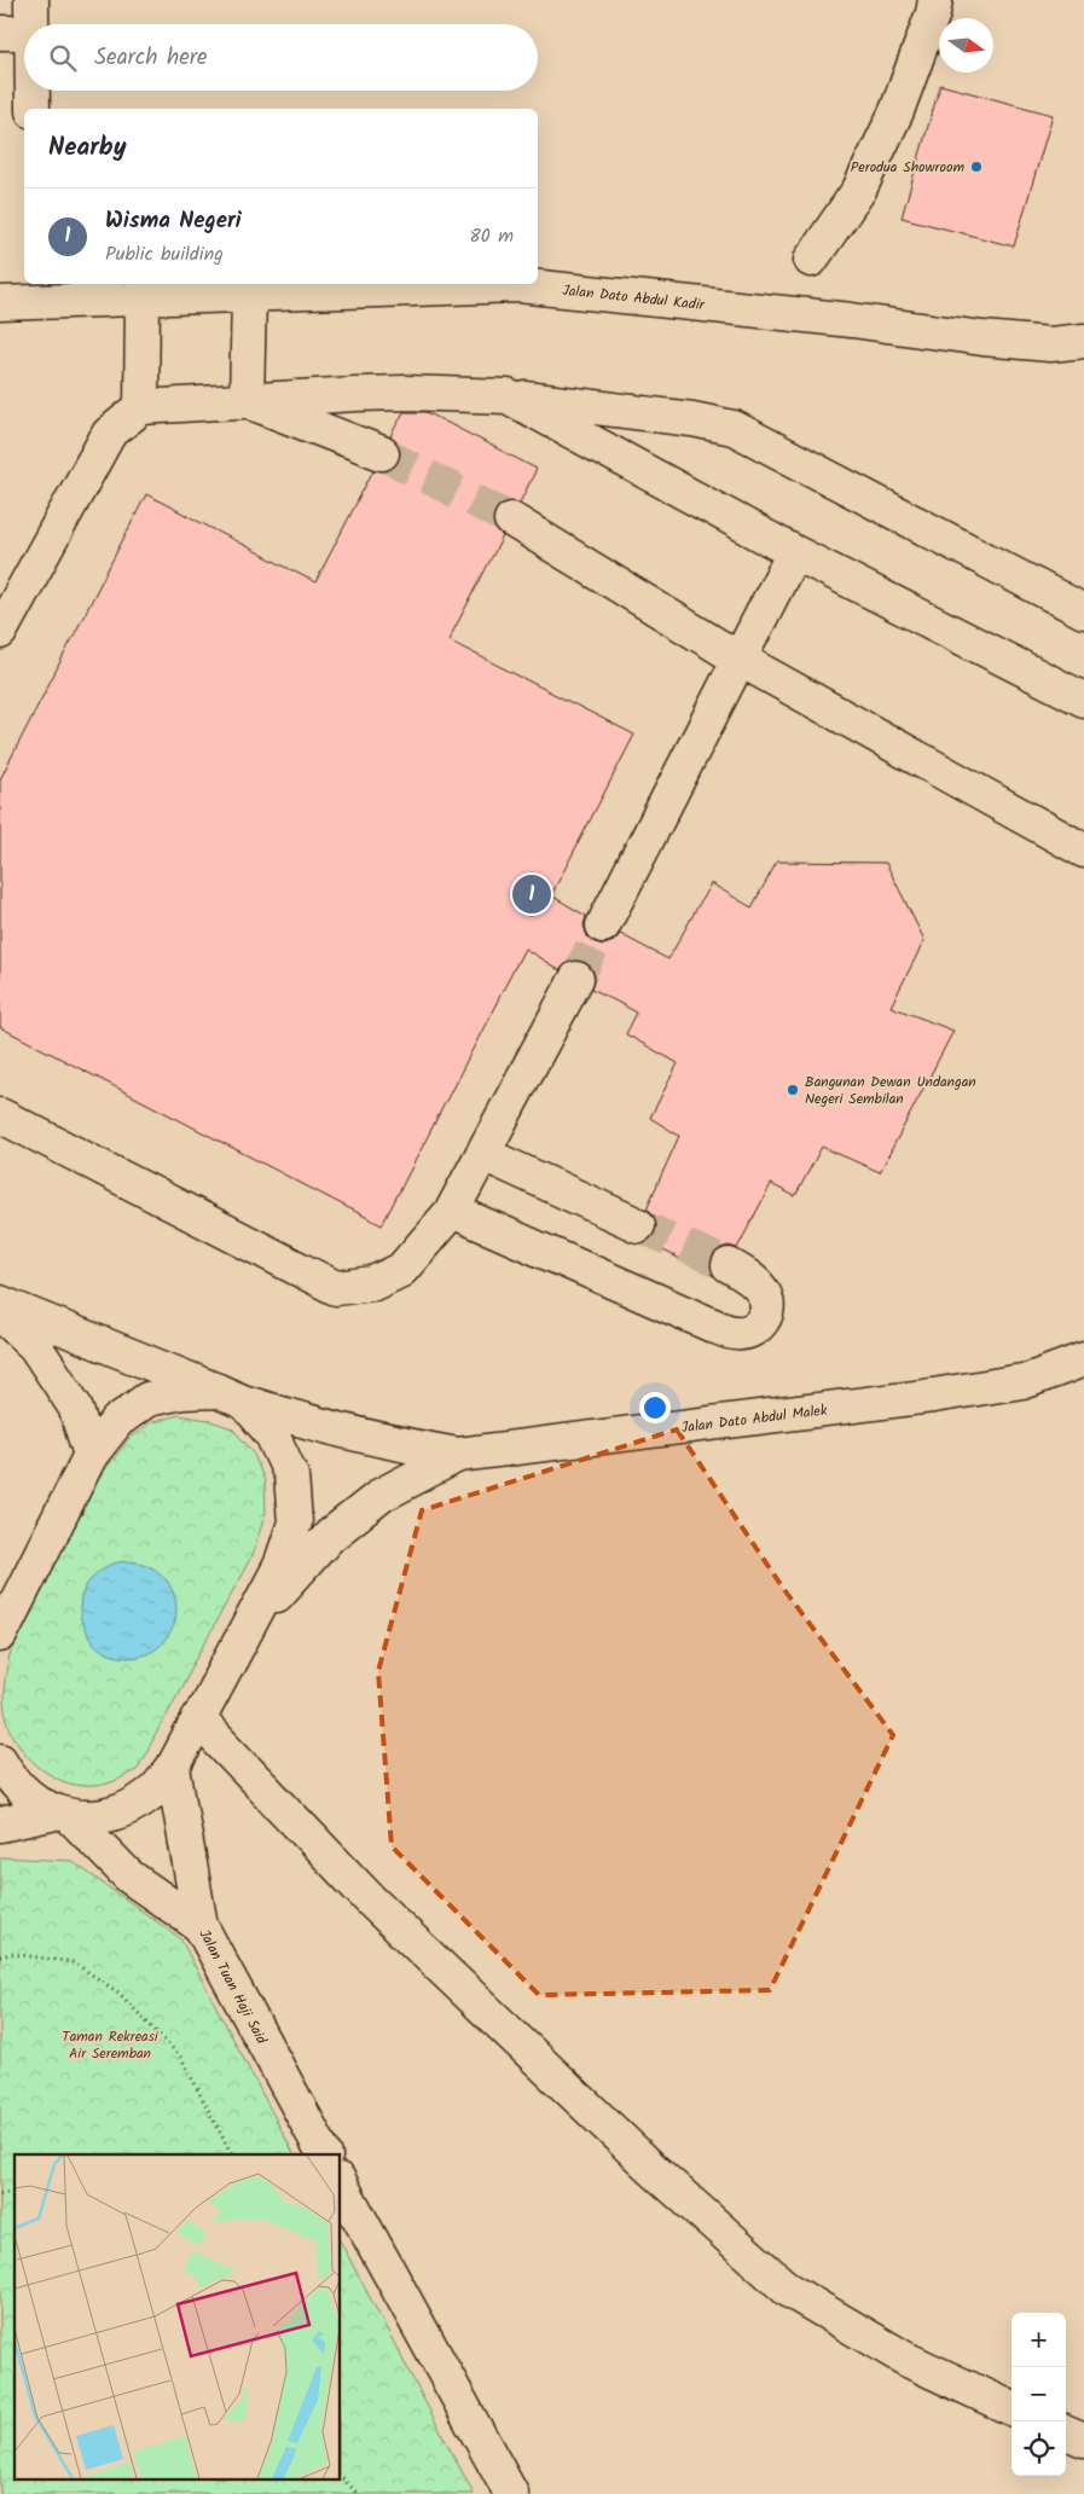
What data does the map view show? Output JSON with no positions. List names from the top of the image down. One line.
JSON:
{"streets":{"main road":["Jalan Dato Abdul Kadir","Jalan Dato Abdul Malek","Jalan Tuan Haji Said"]},"parks":["Taman Rekreasi Air Seremban"],"places":["Perodua Showroom","Bangunan Dewan Undangan Negeri Sembilan"],"north":"right","page":{"search":"Search here","heading":"Nearby","list":[{"mark":"1","name":"Wisma Negeri","note":"Public building","value":"80 m"}],"pins":"1","map_buttons":["+","−"]}}
